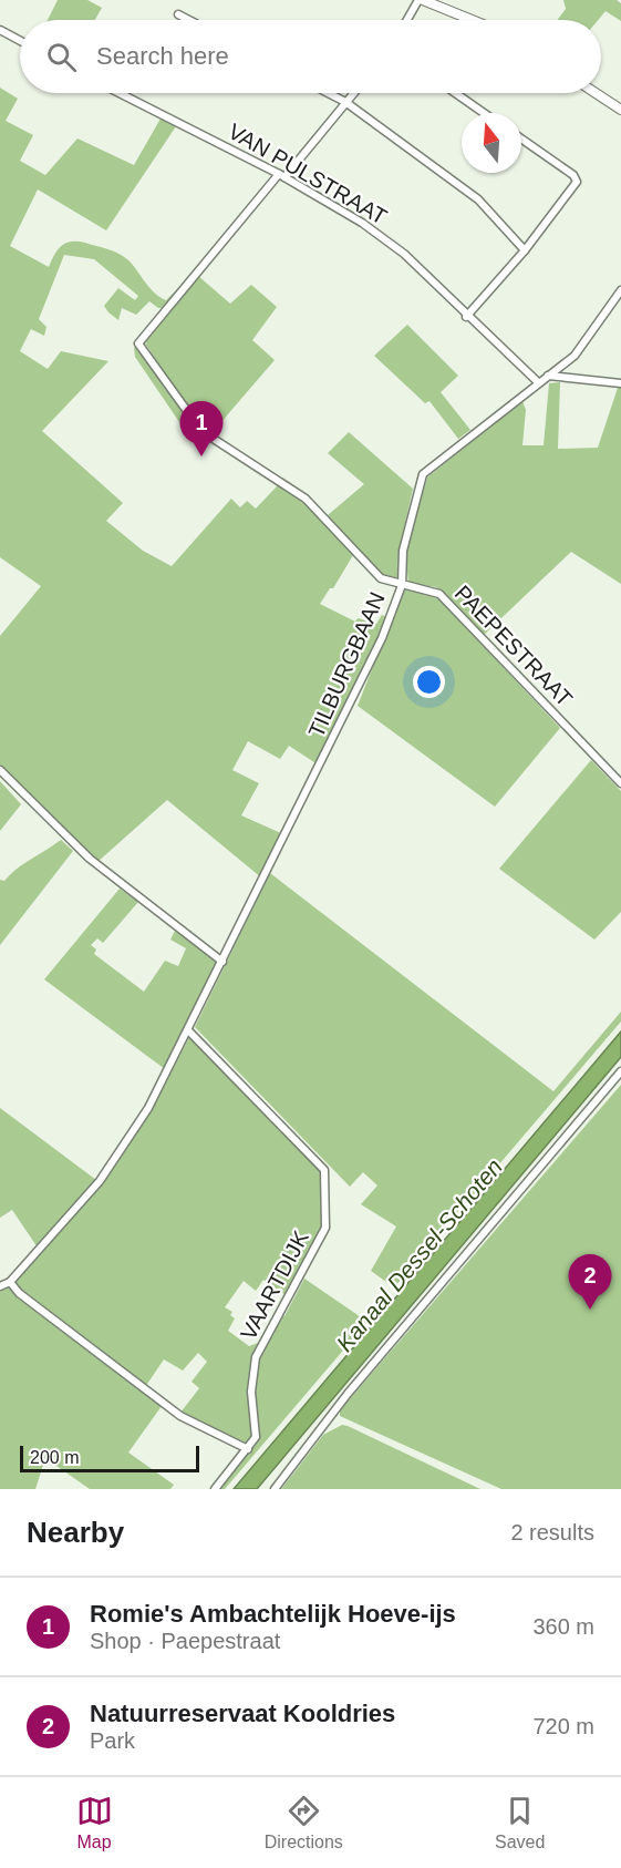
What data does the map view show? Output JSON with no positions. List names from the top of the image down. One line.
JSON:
{"streets":{"street":["VAN PULSTRAAT","PAEPESTRAAT","TILBURGBAAN","VAARTDIJK"]},"crossings":[["VAN PULSTRAAT","PAEPESTRAAT"],["VAN PULSTRAAT","TILBURGBAAN"],["PAEPESTRAAT","TILBURGBAAN"],["TILBURGBAAN","VAARTDIJK"]],"water":["Kanaal Dessel-Schoten"],"scale_bar":"200 m","north":"top","page":{"search":"Search here","pins":["1","2"],"scale":"200 m","heading":["Nearby","2 results"],"list":[{"mark":"1","name":"Romie's Ambachtelijk Hoeve-ijs","note":"Shop · Paepestraat","value":"360 m"},{"mark":"2","name":"Natuurreservaat Kooldries","note":"Park","value":"720 m"}],"nav":["Map","Directions","Saved"]}}
